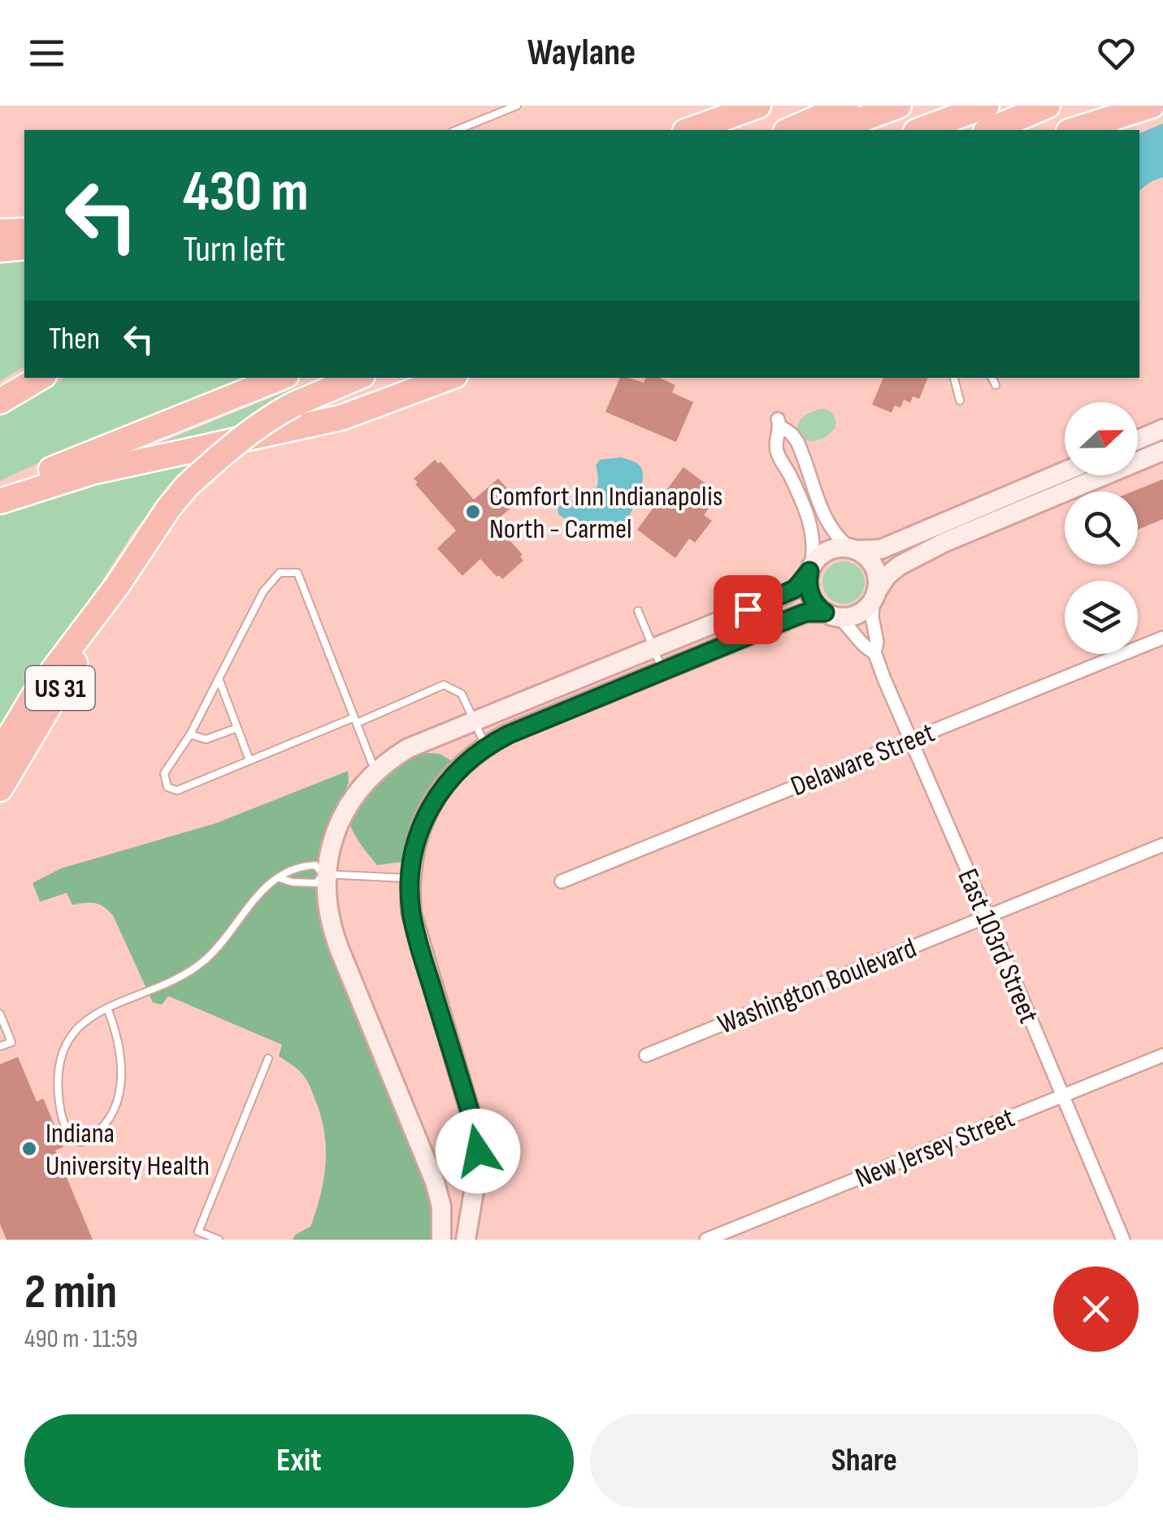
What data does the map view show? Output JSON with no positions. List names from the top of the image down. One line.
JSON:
{"streets":{"highway":["US 31"],"street":["Delaware Street","East 103rd Street","Washington Boulevard","New Jersey Street"]},"crossings":[["Delaware Street","East 103rd Street"],["East 103rd Street","Washington Boulevard"],["East 103rd Street","New Jersey Street"]],"places":["Comfort Inn Indianapolis North - Carmel","Indiana University Health"],"north":"right","page":{"header":"Waylane","turn":["430 m","Turn left"],"then":"Then","heading":["2 min","490 m · 11:59"],"buttons":["Exit","Share"]}}
